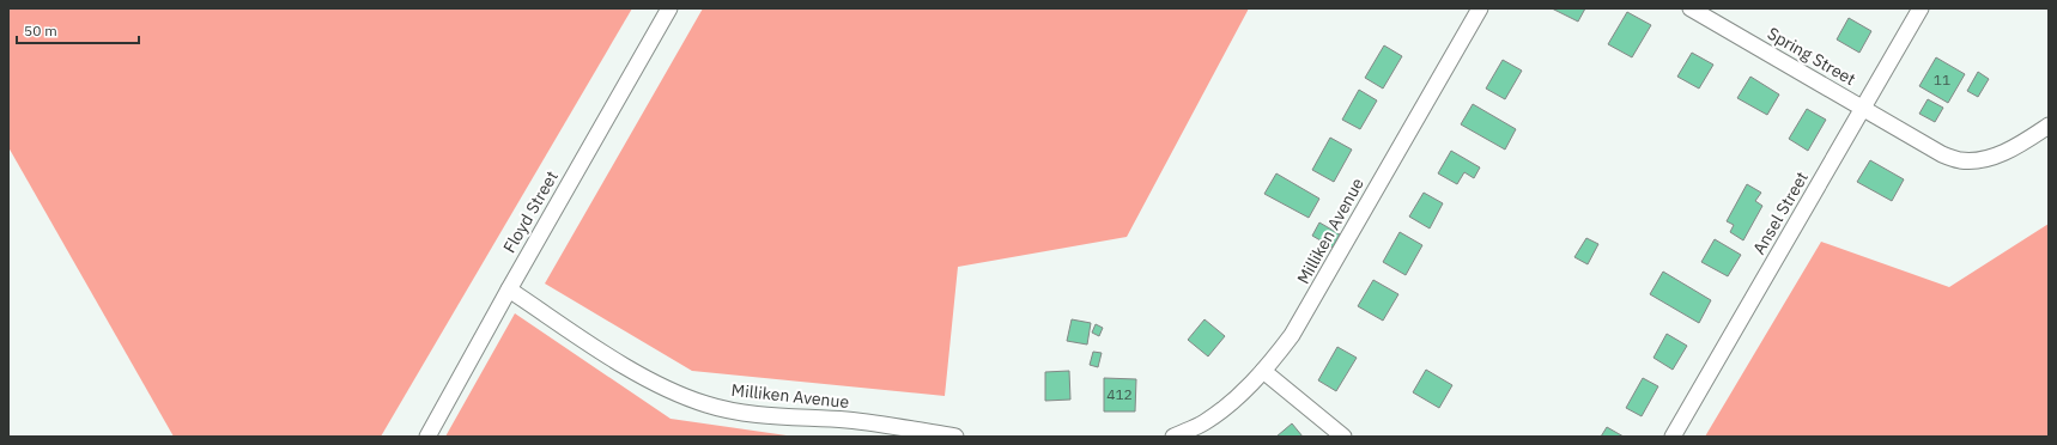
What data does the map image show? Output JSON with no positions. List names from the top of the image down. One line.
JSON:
{"streets":{"street":["Spring Street","Floyd Street","Ansel Street","Milliken Avenue"]},"crossings":[["Spring Street","Ansel Street"],["Floyd Street","Milliken Avenue"]],"house_numbers":["11","412"],"scale_bar":"50 m"}
